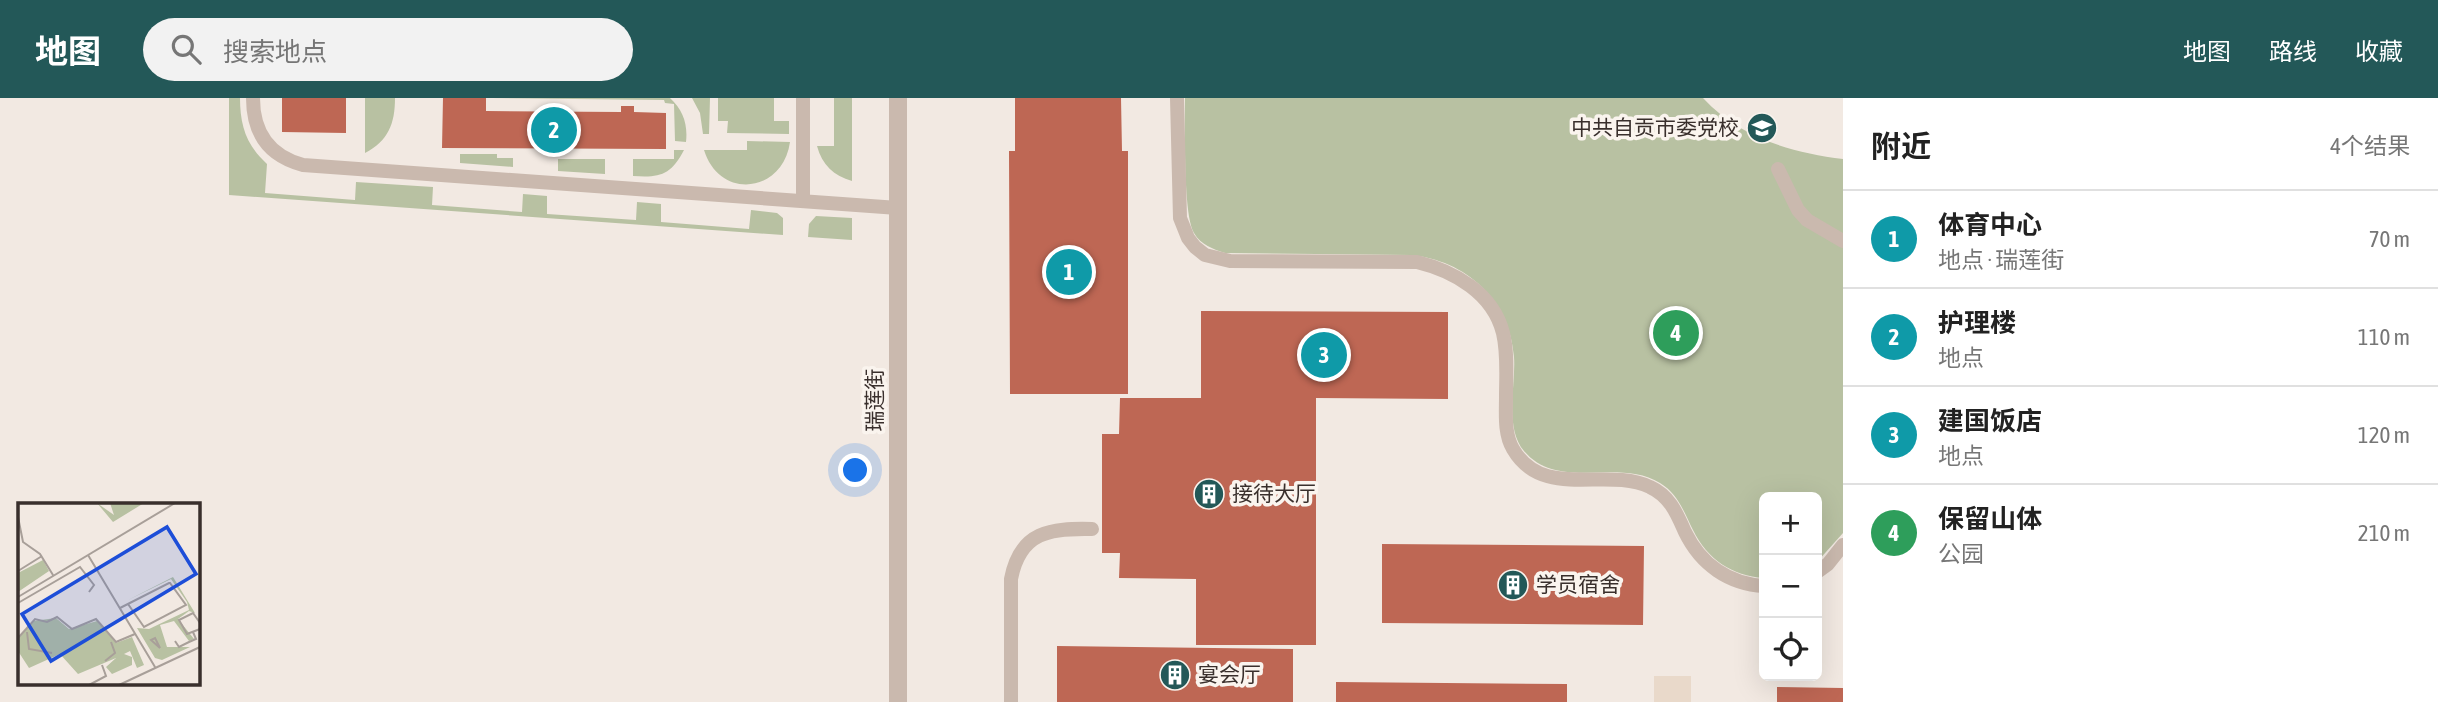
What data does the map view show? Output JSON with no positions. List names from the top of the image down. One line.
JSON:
{"streets":{"street":["瑞莲街"]},"places":{"school or university":["中共自贡市委党校"],"building":["接待大厅","学员宿舍","宴会厅"]},"page":{"header":"地图","search":"搜索地点","nav":["地图","路线","收藏"],"heading":["附近","4个结果"],"pins":["2","1","4","3"],"list":[{"mark":"1","name":"体育中心","note":"地点 · 瑞莲街","value":"70 m"},{"mark":"2","name":"护理楼","note":"地点","value":"110 m"},{"mark":"3","name":"建国饭店","note":"地点","value":"120 m"},{"mark":"4","name":"保留山体","note":"公园","value":"210 m"}],"map_buttons":["+","−"]}}
